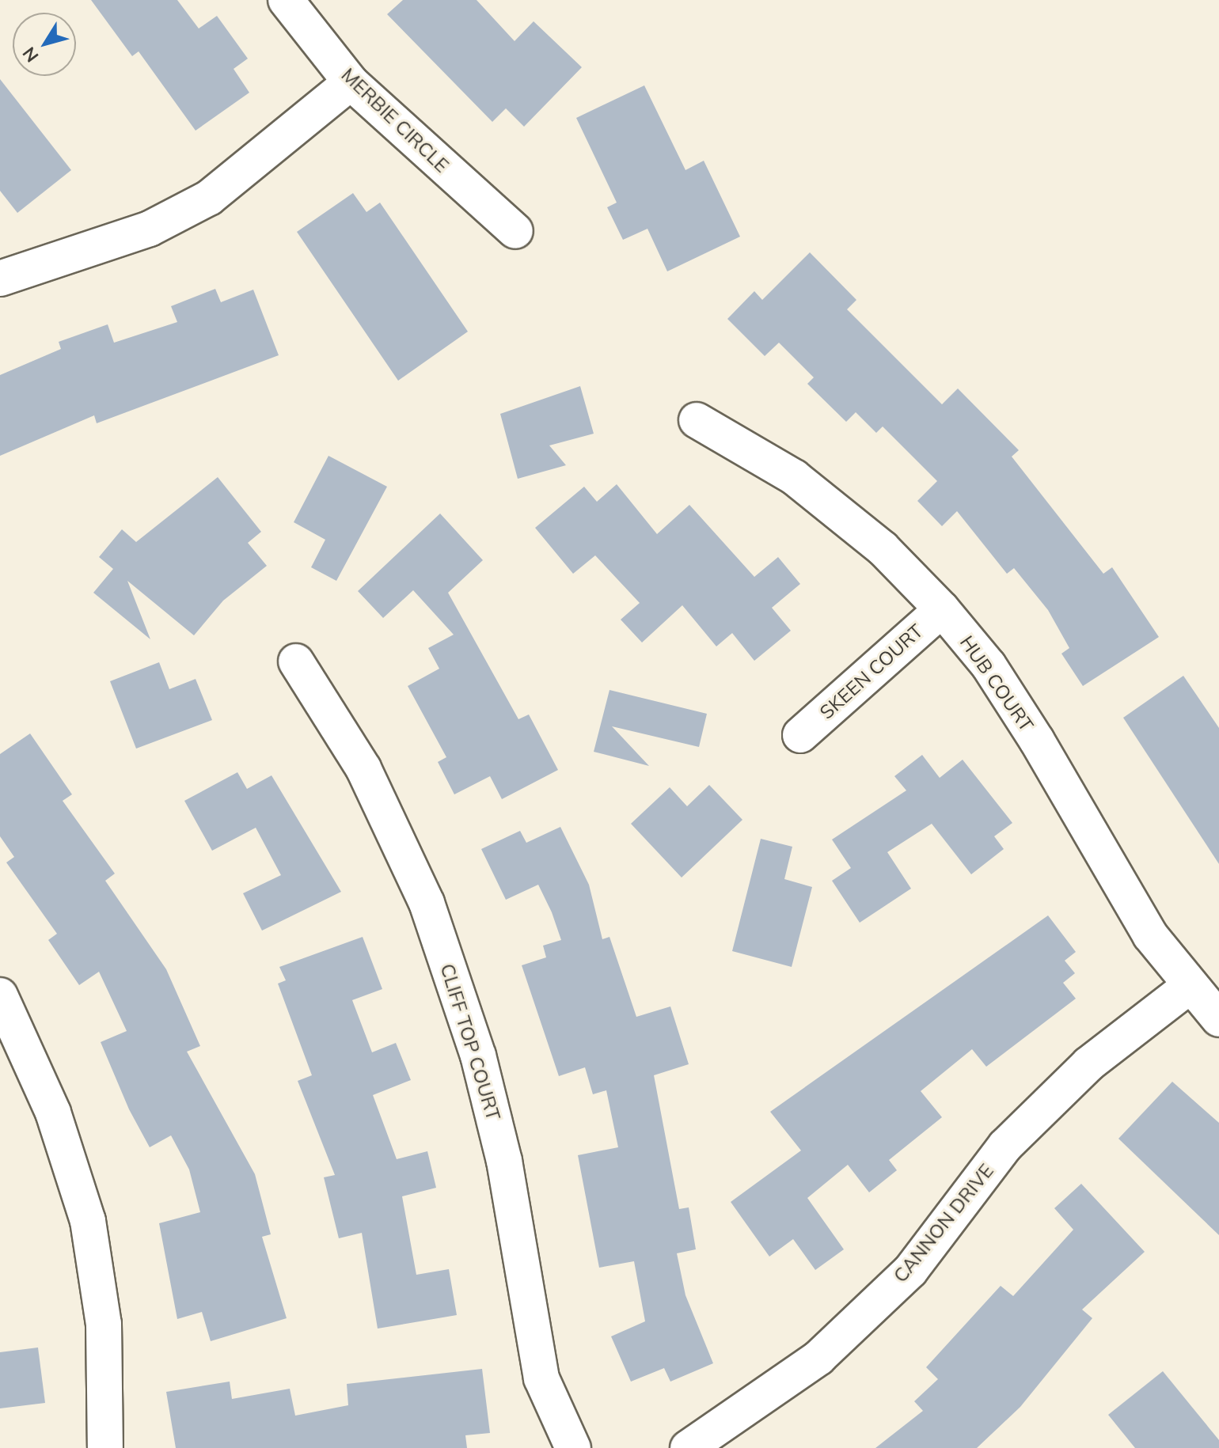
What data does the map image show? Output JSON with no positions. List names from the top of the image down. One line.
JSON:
{"streets":{"street":["MERBIE CIRCLE","SKEEN COURT","HUB COURT","CLIFF TOP COURT","CANNON DRIVE"]},"crossings":[["SKEEN COURT","HUB COURT"],["HUB COURT","CANNON DRIVE"]],"north":"bottom left"}
